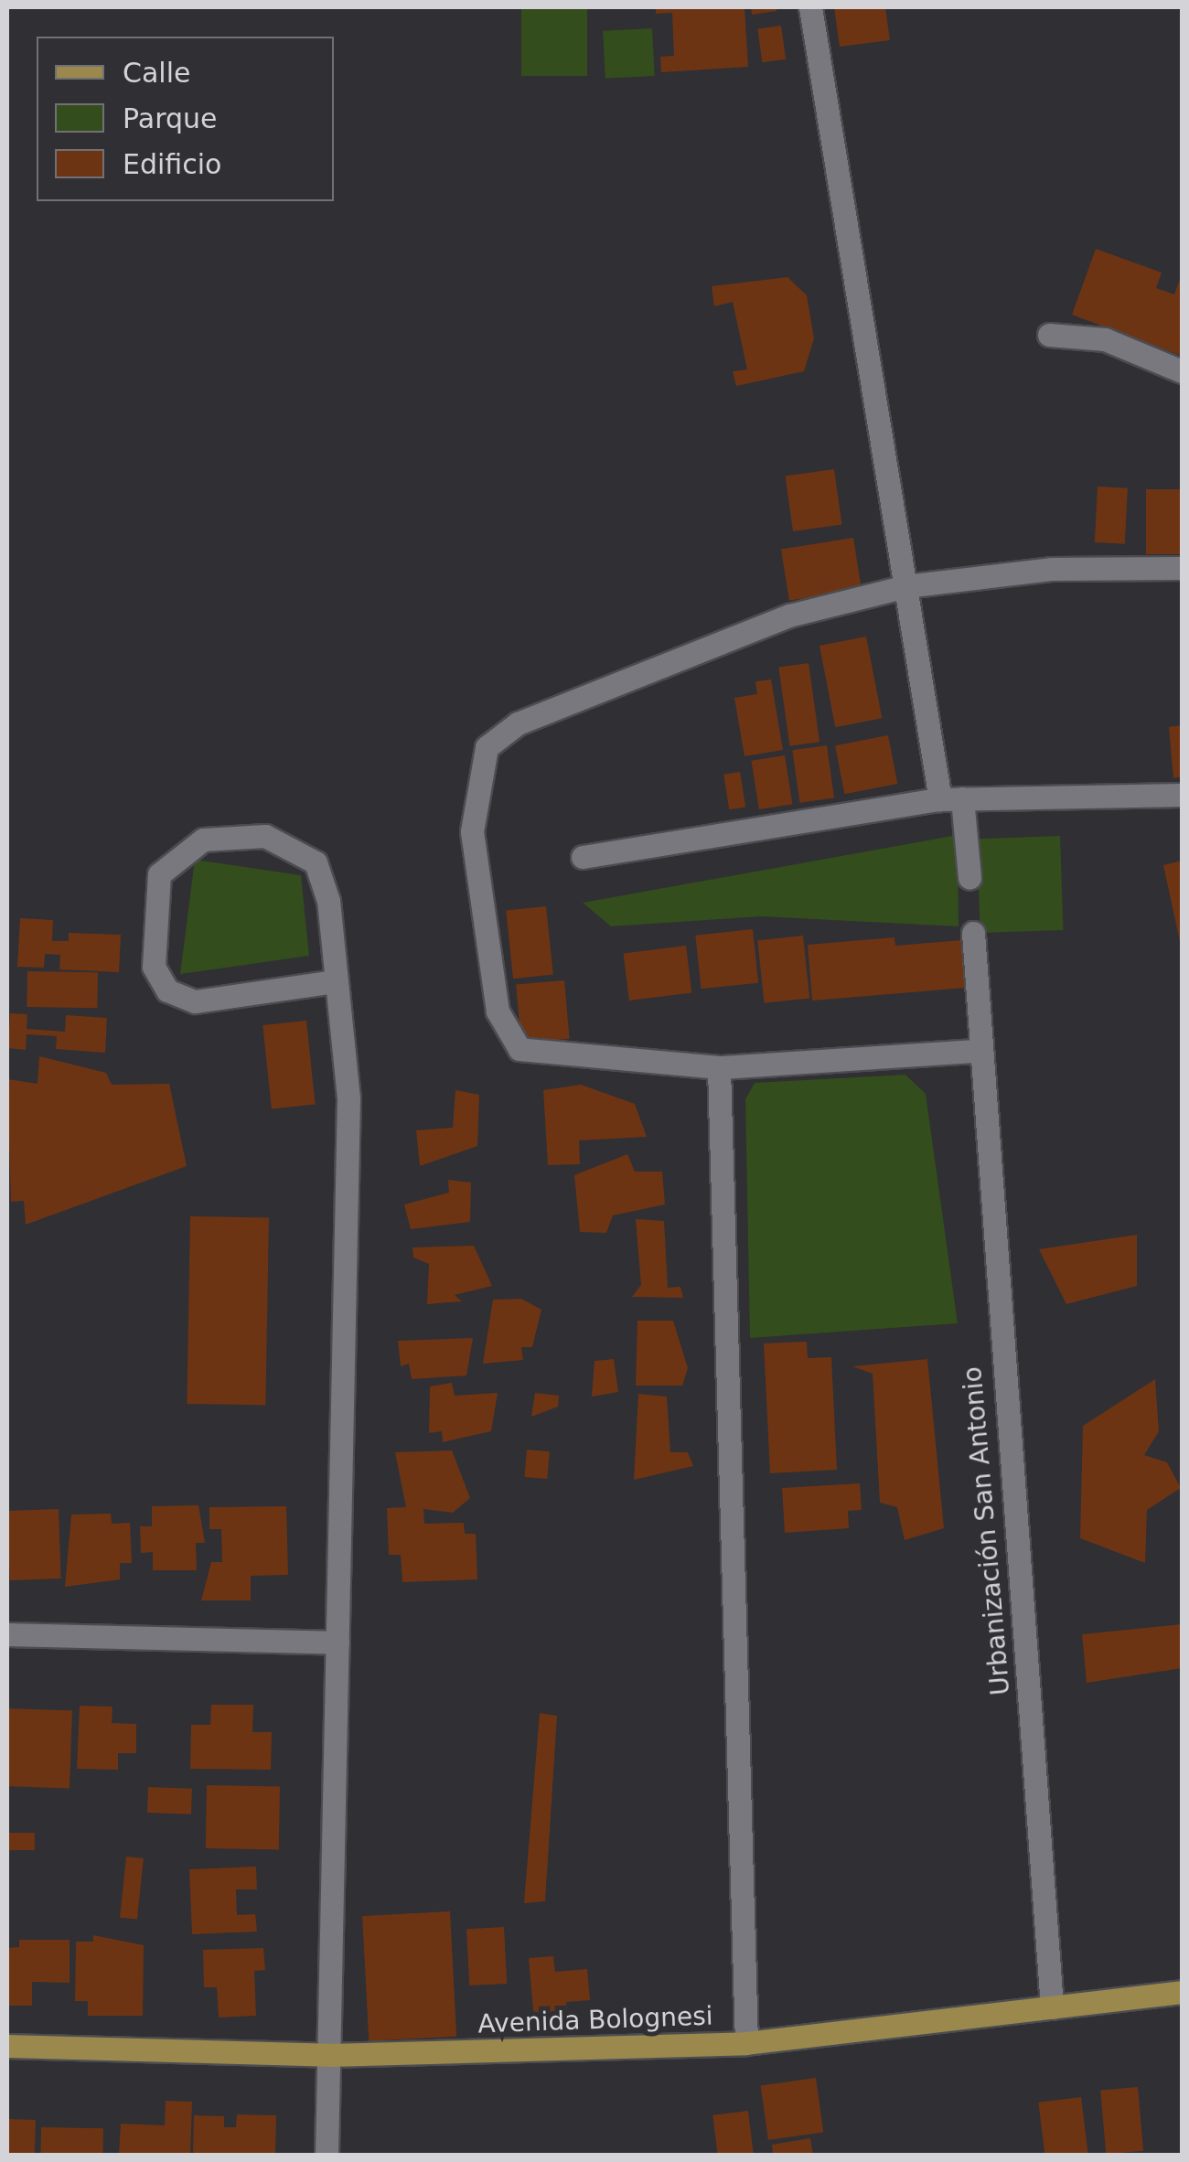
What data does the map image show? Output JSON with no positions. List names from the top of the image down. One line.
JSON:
{"streets":{"main road":["Avenida Bolognesi"],"street":["Urbanización San Antonio"]},"crossings":[["Urbanización San Antonio","Avenida Bolognesi"]],"legend":["Calle","Parque","Edificio"]}
